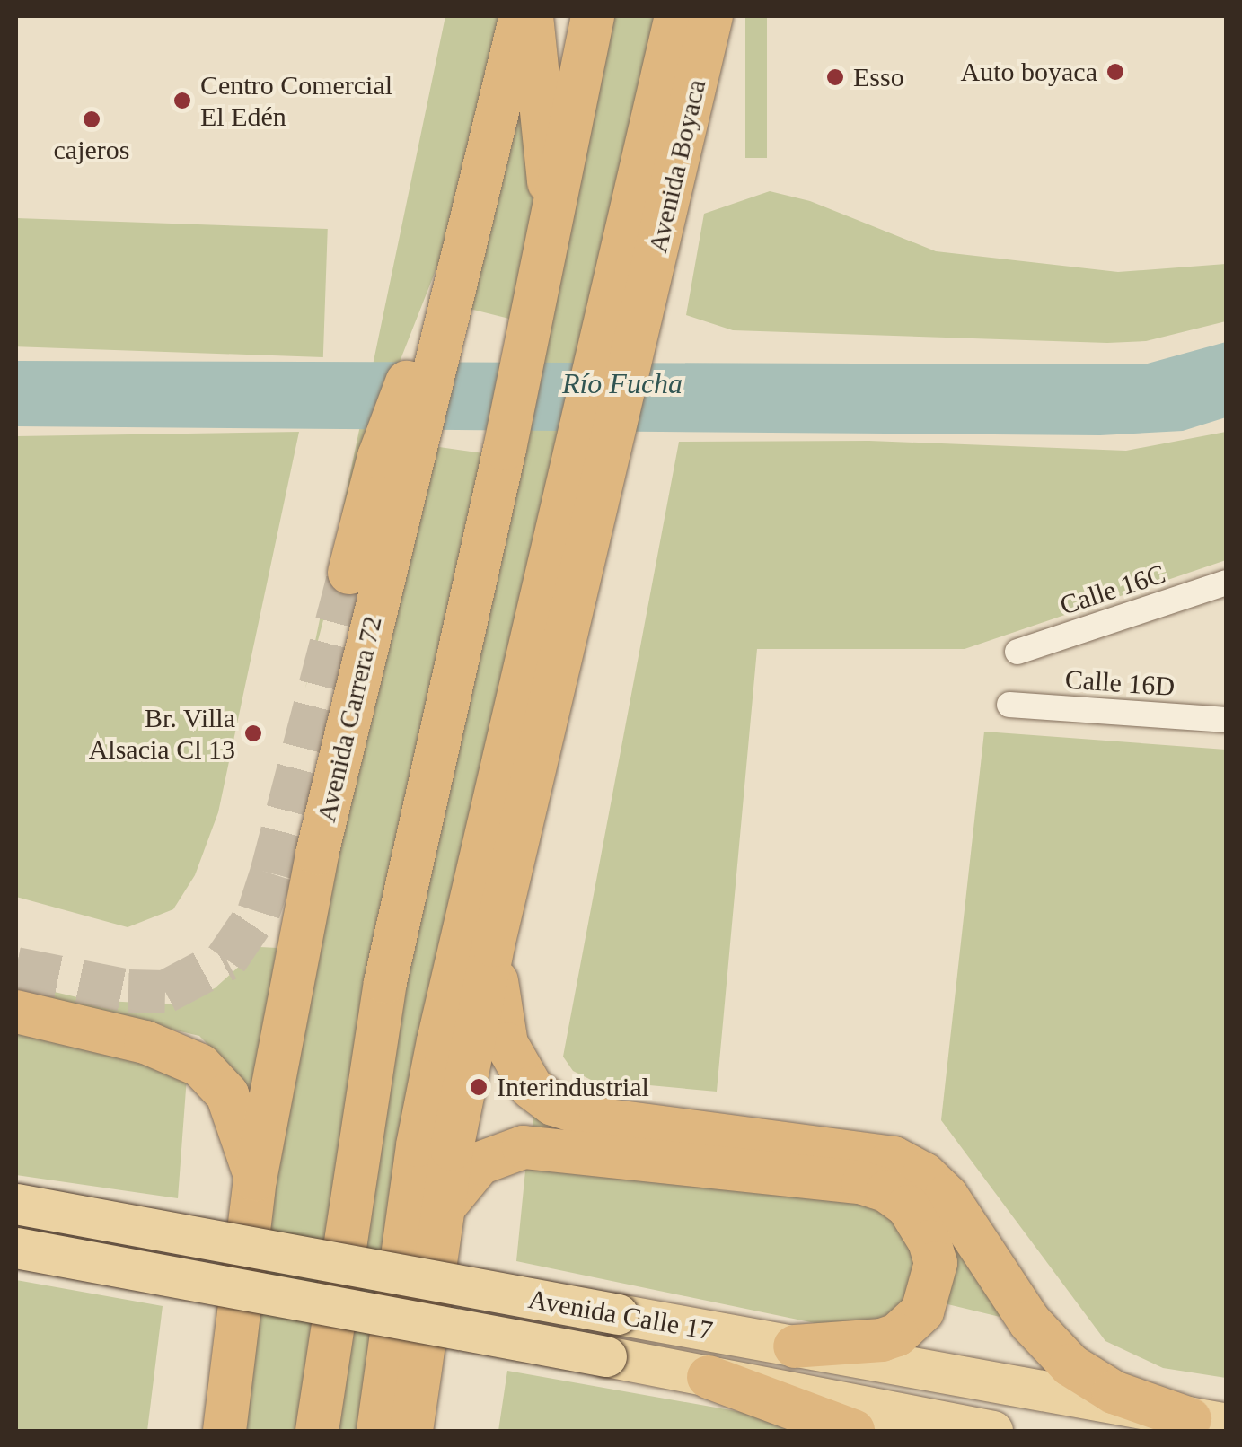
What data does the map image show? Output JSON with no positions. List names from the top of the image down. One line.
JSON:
{"streets":{"highway":["Avenida Boyaca","Avenida Carrera 72"],"main road":["Avenida Calle 17"],"street":["Calle 16C","Calle 16D"]},"water":["Río Fucha"],"places":["Auto boyaca","Esso","Centro Comercial El Edén","cajeros","Br. Villa Alsacia Cl 13","Interindustrial"]}
